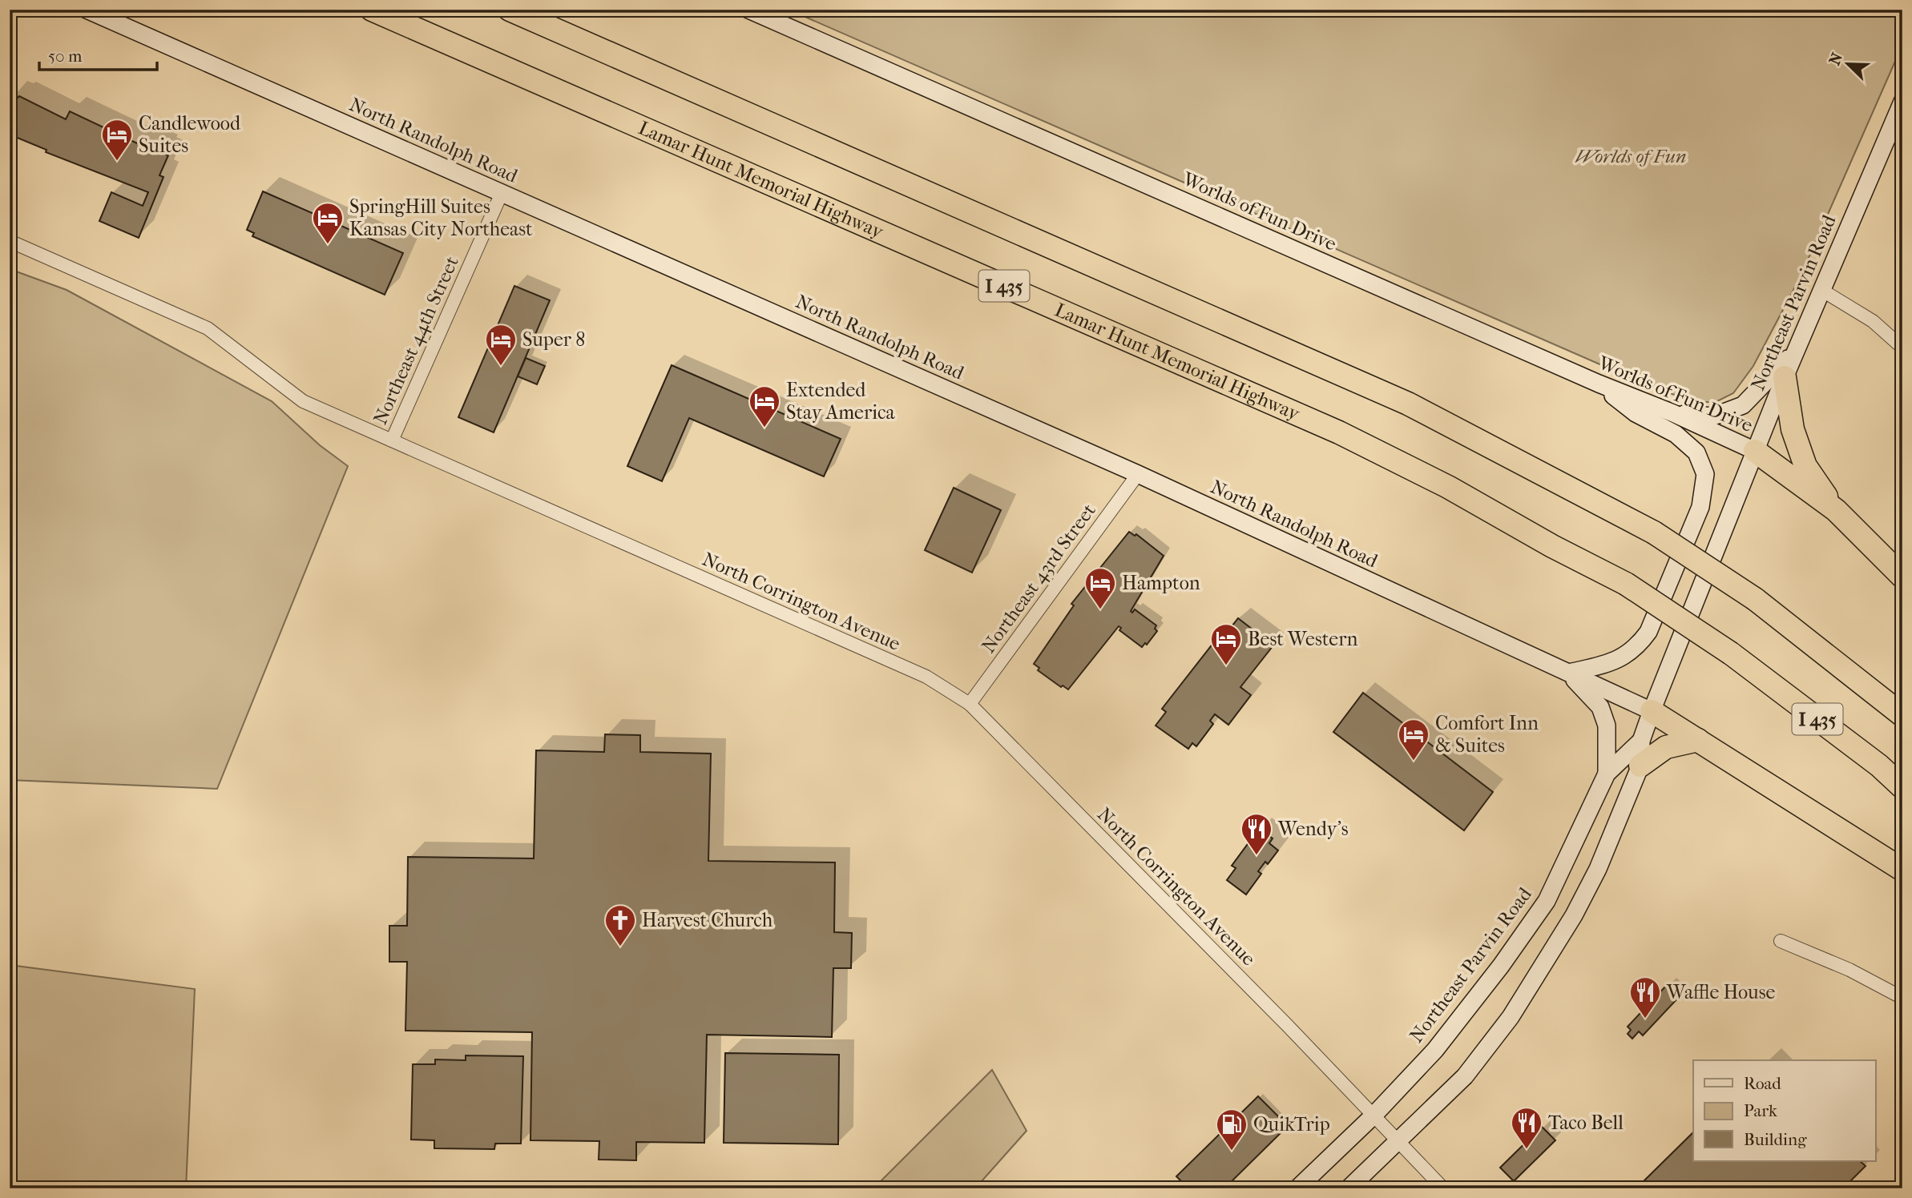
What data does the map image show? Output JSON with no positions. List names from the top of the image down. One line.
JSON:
{"streets":{"highway":["Lamar Hunt Memorial Highway","I 435"],"main road":["North Randolph Road","Worlds of Fun Drive","Northeast Parvin Road"],"street":["Northeast 44th Street","Northeast 43rd Street","North Corrington Avenue"]},"crossings":[["North Randolph Road","Northeast Parvin Road"],["North Randolph Road","Northeast 44th Street"],["North Randolph Road","Northeast 43rd Street"],["Worlds of Fun Drive","Northeast Parvin Road"],["Northeast Parvin Road","North Corrington Avenue"],["Northeast 44th Street","North Corrington Avenue"],["Northeast 43rd Street","North Corrington Avenue"]],"parks":["Worlds of Fun"],"places":{"hotel":["Candlewood Suites","SpringHill Suites Kansas City Northeast","Super 8","Extended Stay America","Hampton","Best Western","Comfort Inn & Suites"],"restaurant":["Wendy's","Waffle House","Taco Bell"],"church":["Harvest Church"],"fuel station":["QuikTrip"]},"legend":["Road","Park","Building"],"scale_bar":"50 m","north":"top left"}
